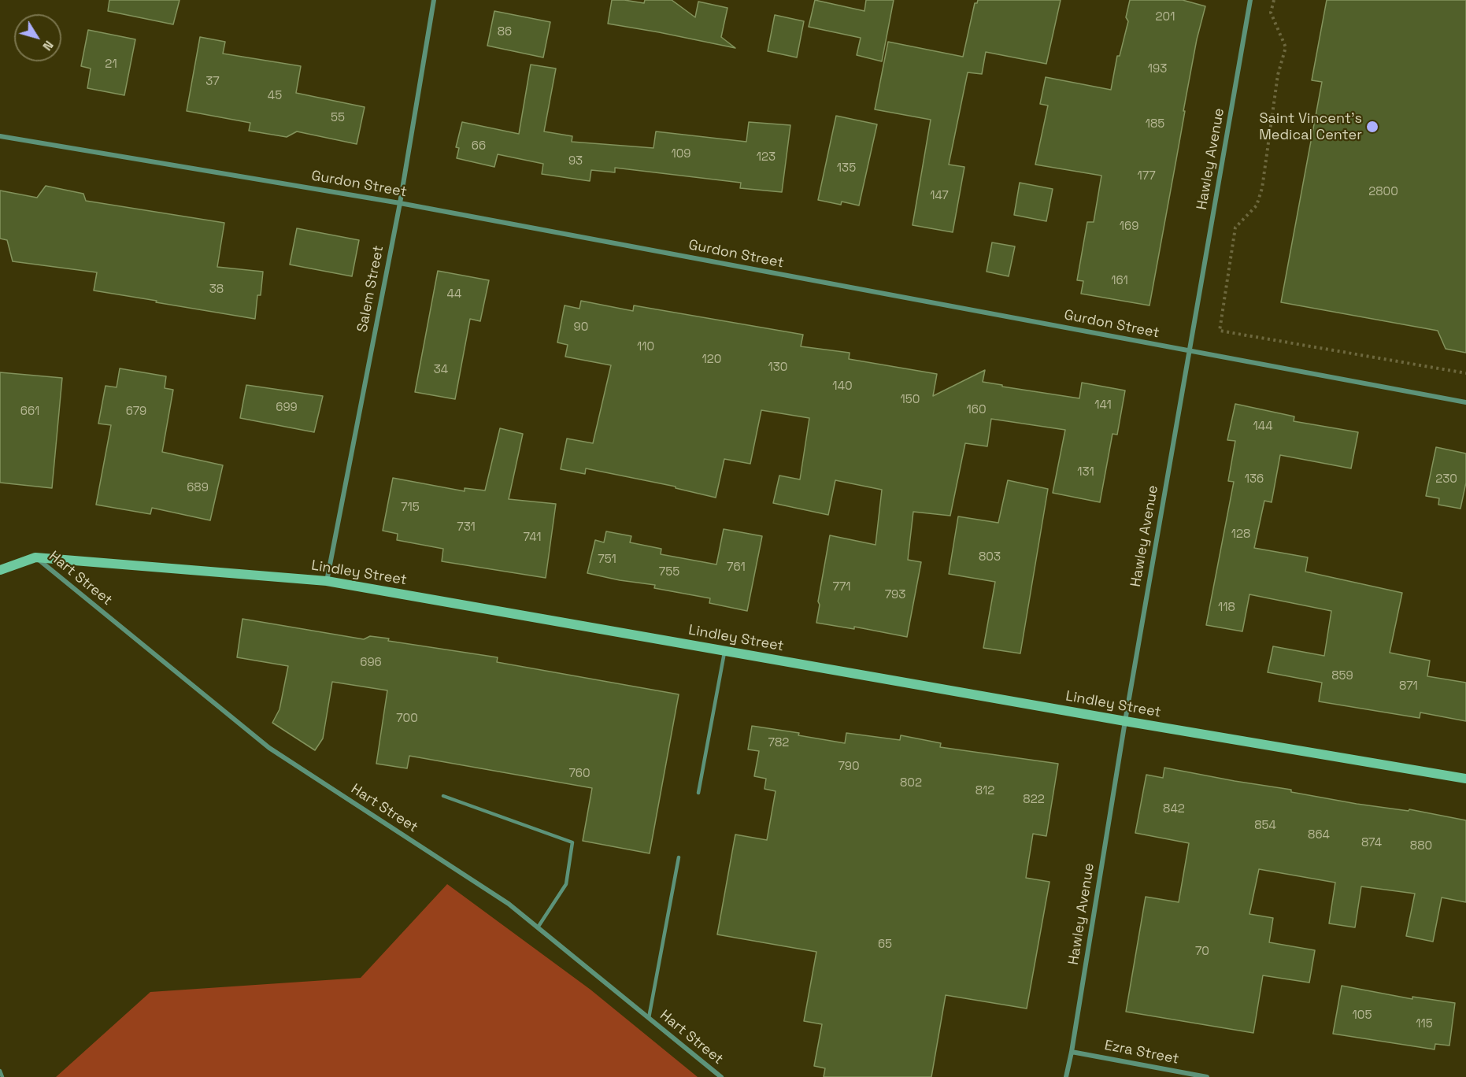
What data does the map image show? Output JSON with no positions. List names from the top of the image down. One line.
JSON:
{"streets":{"main road":["Lindley Street"],"street":["Hawley Avenue","Gurdon Street","Salem Street","Hart Street","Ezra Street"]},"crossings":[["Hawley Avenue","Gurdon Street"],["Hawley Avenue","Lindley Street"],["Hawley Avenue","Ezra Street"],["Gurdon Street","Salem Street"],["Salem Street","Lindley Street"],["Lindley Street","Hart Street"]],"places":["Saint Vincent's Medical Center"],"house_numbers":["201","86","21","193","37","45","55","185","66","109","123","93","135","177","2800","147","169","161","38","44","90","110","120","130","34","140","150","141","699","160","661","679","144","131","136","230","689","715","731","128","741","803","751","761","755","771","793","118","696","859","871","700","782","790","760","802","812","822","842","854","864","874","880","65","70","105","115"],"north":"bottom right"}
